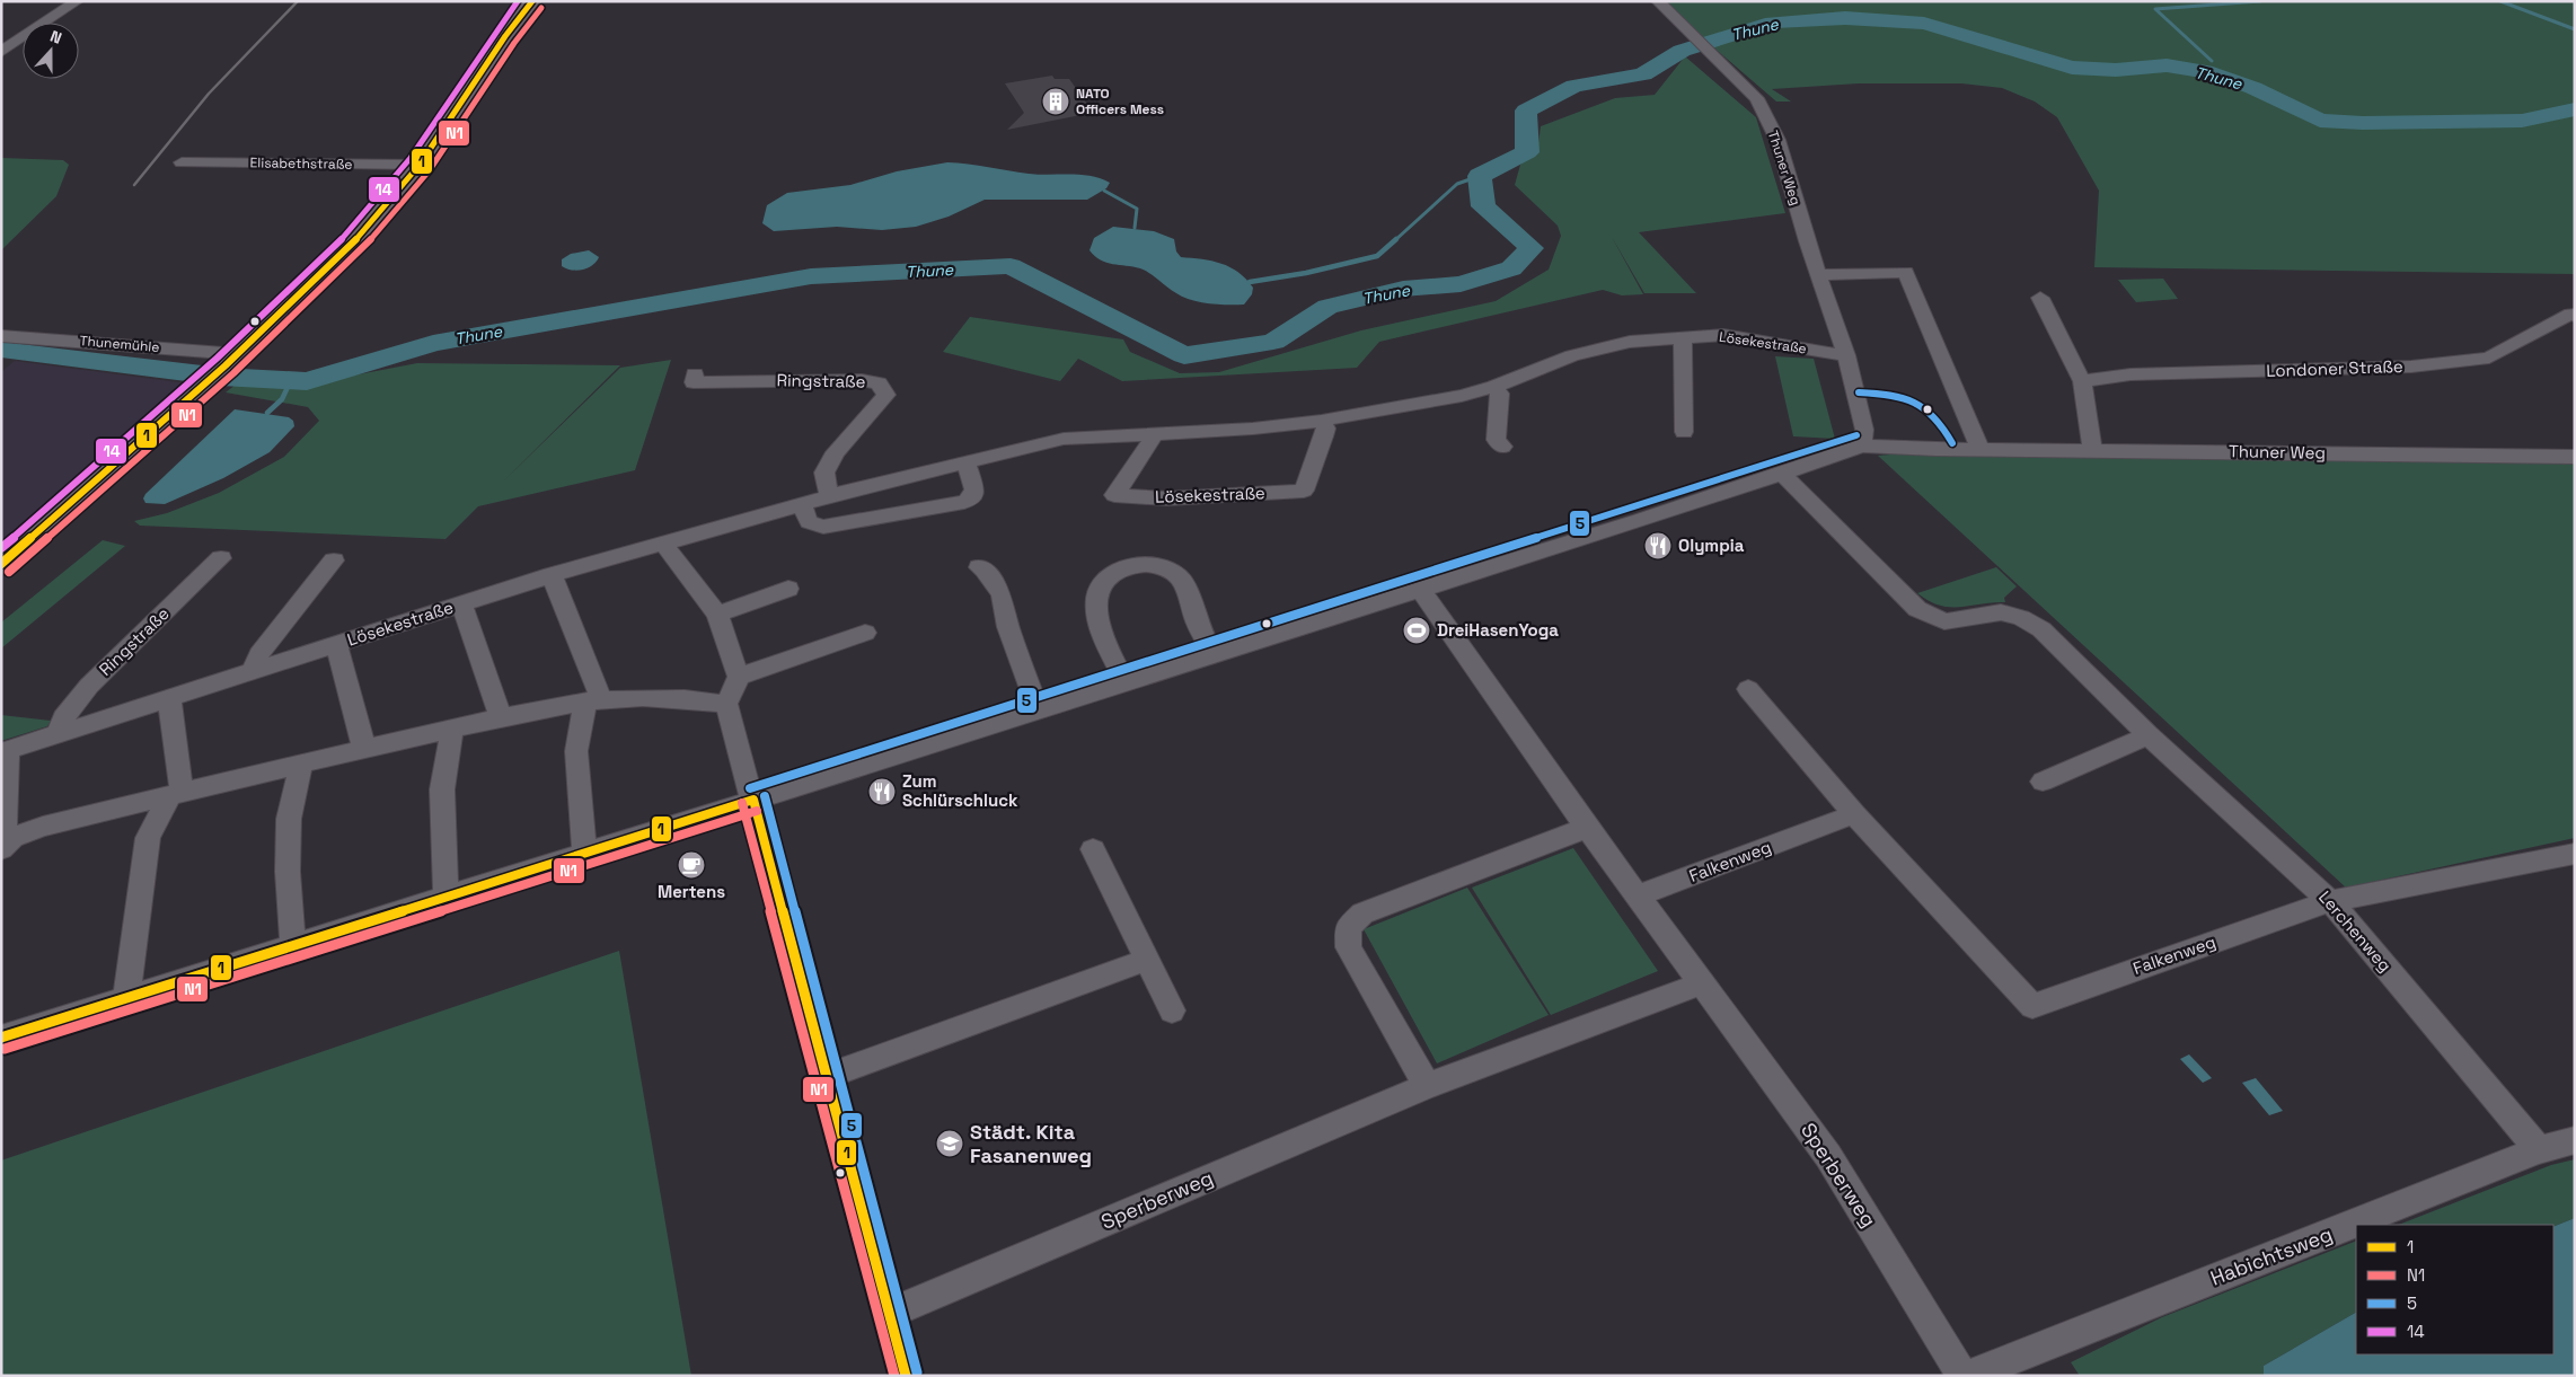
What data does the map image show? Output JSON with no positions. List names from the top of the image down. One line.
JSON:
{"streets":{"street":["Elisabethstraße","Thuner Weg","Lösekestraße","Thunemühle","Londoner Straße","Ringstraße","Falkenweg","Lerchenweg","Sperberweg","Habichtsweg"]},"crossings":[["Thuner Weg","Lösekestraße"],["Lösekestraße","Ringstraße"],["Falkenweg","Lerchenweg"],["Falkenweg","Sperberweg"],["Lerchenweg","Habichtsweg"]],"water":["Thune"],"places":{"building":["NATO Officers Mess"],"restaurant":["Olympia","Zum Schlürschluck"],"sports":["DreiHasenYoga"],"cafe":["Mertens"],"school or university":["Städt. Kita Fasanenweg"]},"lines":["transit line 1","transit line 14","transit line N1","transit line 5"],"legend":["1","N1","5","14"],"north":"top"}
